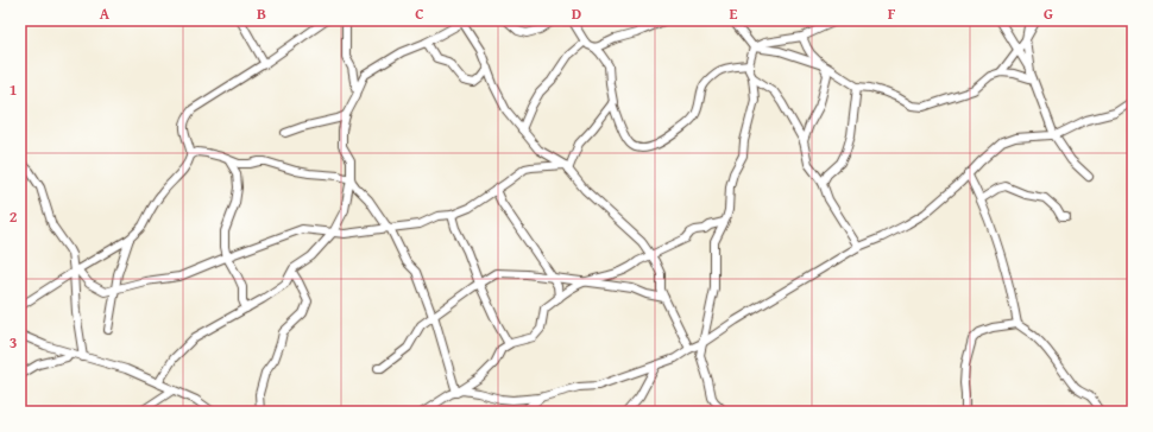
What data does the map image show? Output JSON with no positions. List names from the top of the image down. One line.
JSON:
{"grid":{"columns":["A","B","C","D","E","F","G"],"rows":["1","2","3"]}}
